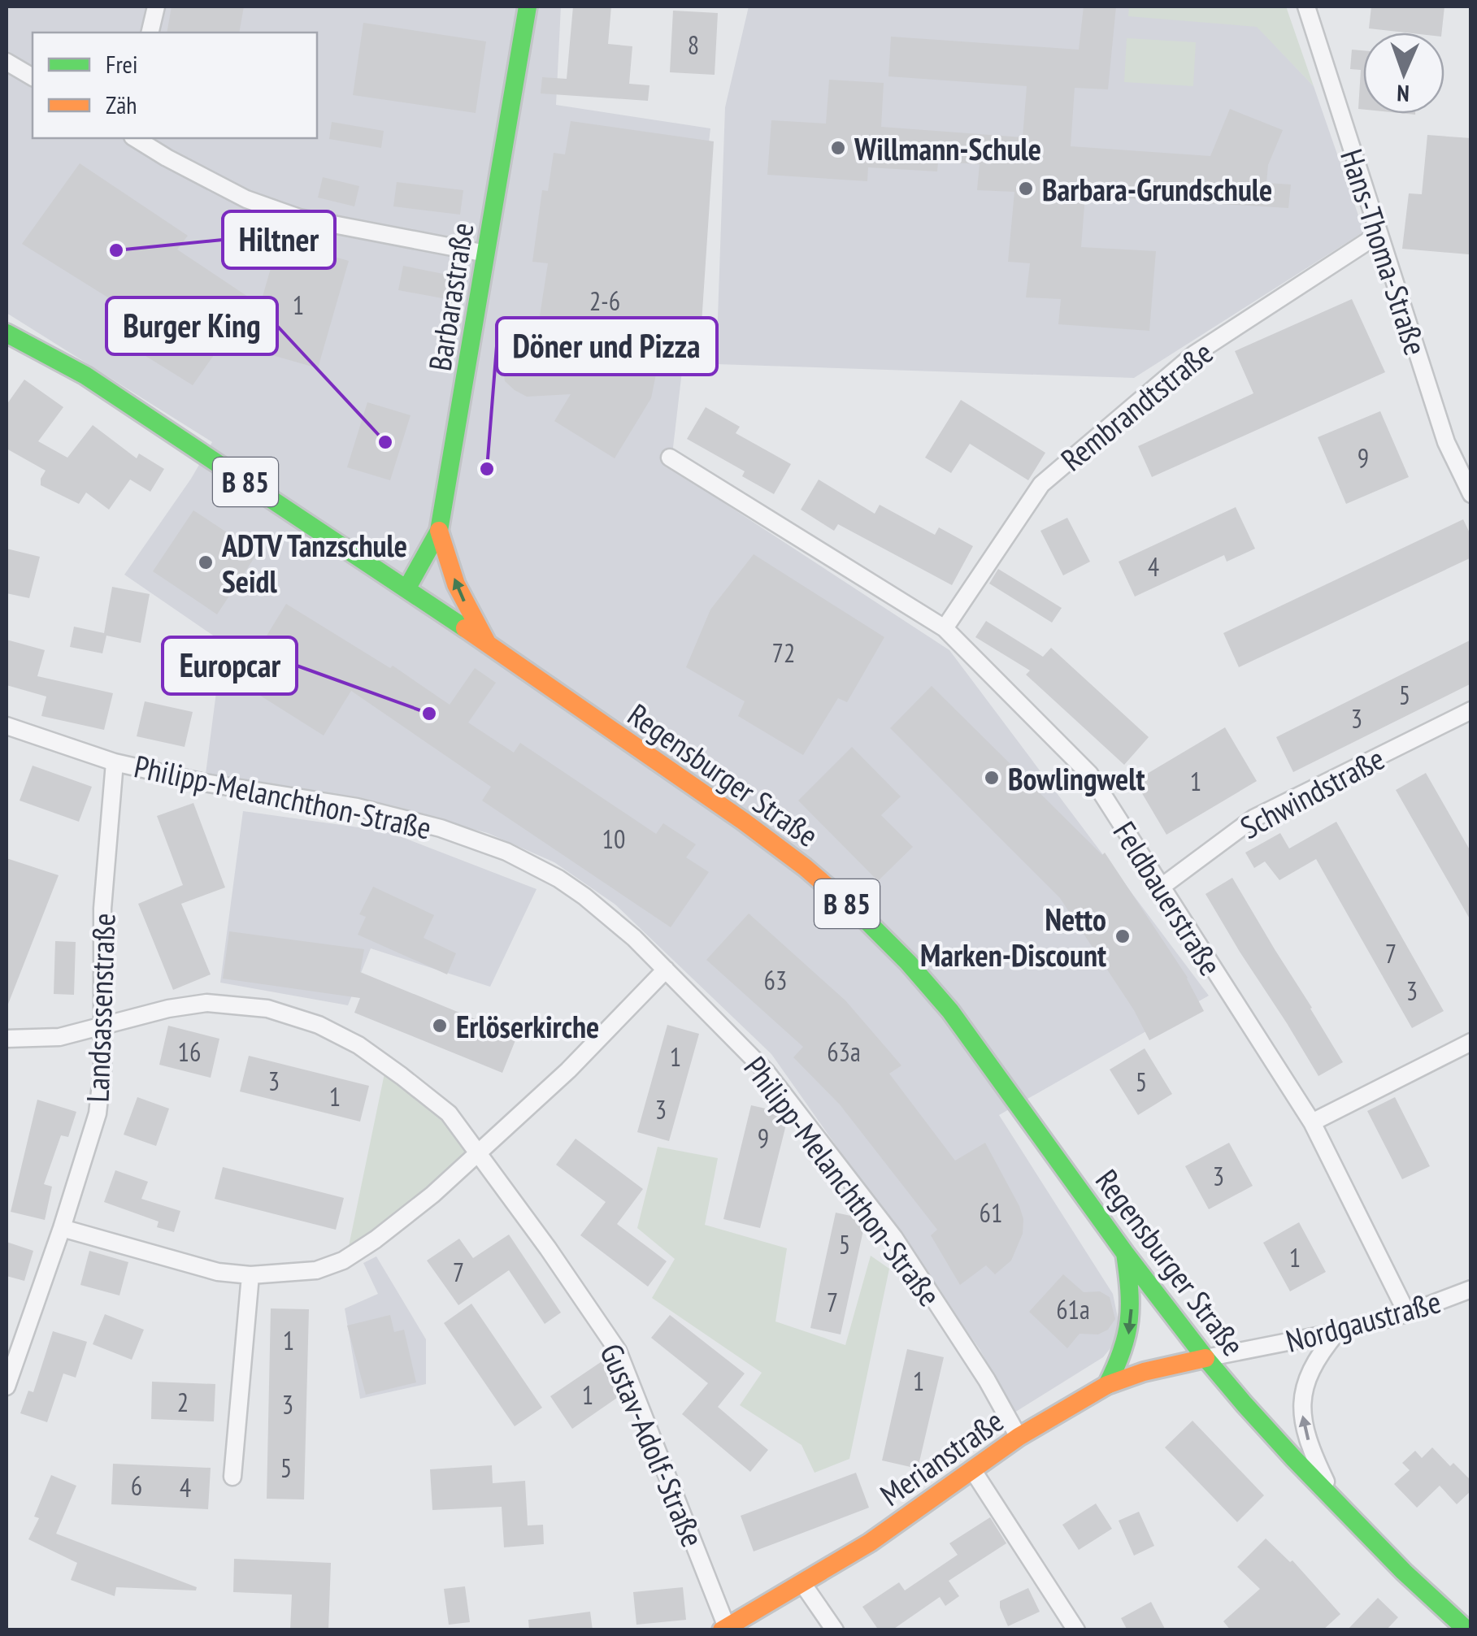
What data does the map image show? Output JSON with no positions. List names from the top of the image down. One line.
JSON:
{"streets":{"main road":["Barbarastraße","B 85","Regensburger Straße","Merianstraße"],"street":["Hans-Thoma-Straße","Rembrandtstraße","Schwindstraße","Philipp-Melanchthon-Straße","Feldbauerstraße","Landsassenstraße","Nordgaustraße","Gustav-Adolf-Straße"]},"crossings":[["Hans-Thoma-Straße","Rembrandtstraße"],["Barbarastraße","Regensburger Straße"],["Rembrandtstraße","Feldbauerstraße"],["Regensburger Straße","Nordgaustraße"],["Regensburger Straße","Merianstraße"],["Schwindstraße","Feldbauerstraße"],["Philipp-Melanchthon-Straße","Landsassenstraße"],["Philipp-Melanchthon-Straße","Merianstraße"],["Feldbauerstraße","Nordgaustraße"],["Landsassenstraße","Gustav-Adolf-Straße"],["Nordgaustraße","Merianstraße"],["Gustav-Adolf-Straße","Merianstraße"]],"places":["Willmann-Schule","Barbara-Grundschule","Hiltner","Burger King","Döner und Pizza","ADTV Tanzschule Seidl","Europcar","Bowlingwelt","Netto Marken-Discount","Erlöserkirche"],"house_numbers":["8","2-6","1","9","4","72","5","3","1","10","7","63","3","16","63a","1","3","5","1","3","9","3","61","5","1","7","7","61a","1","1","1","2","3","5","6","4"],"legend":["Frei","Zäh"],"north":"bottom"}
